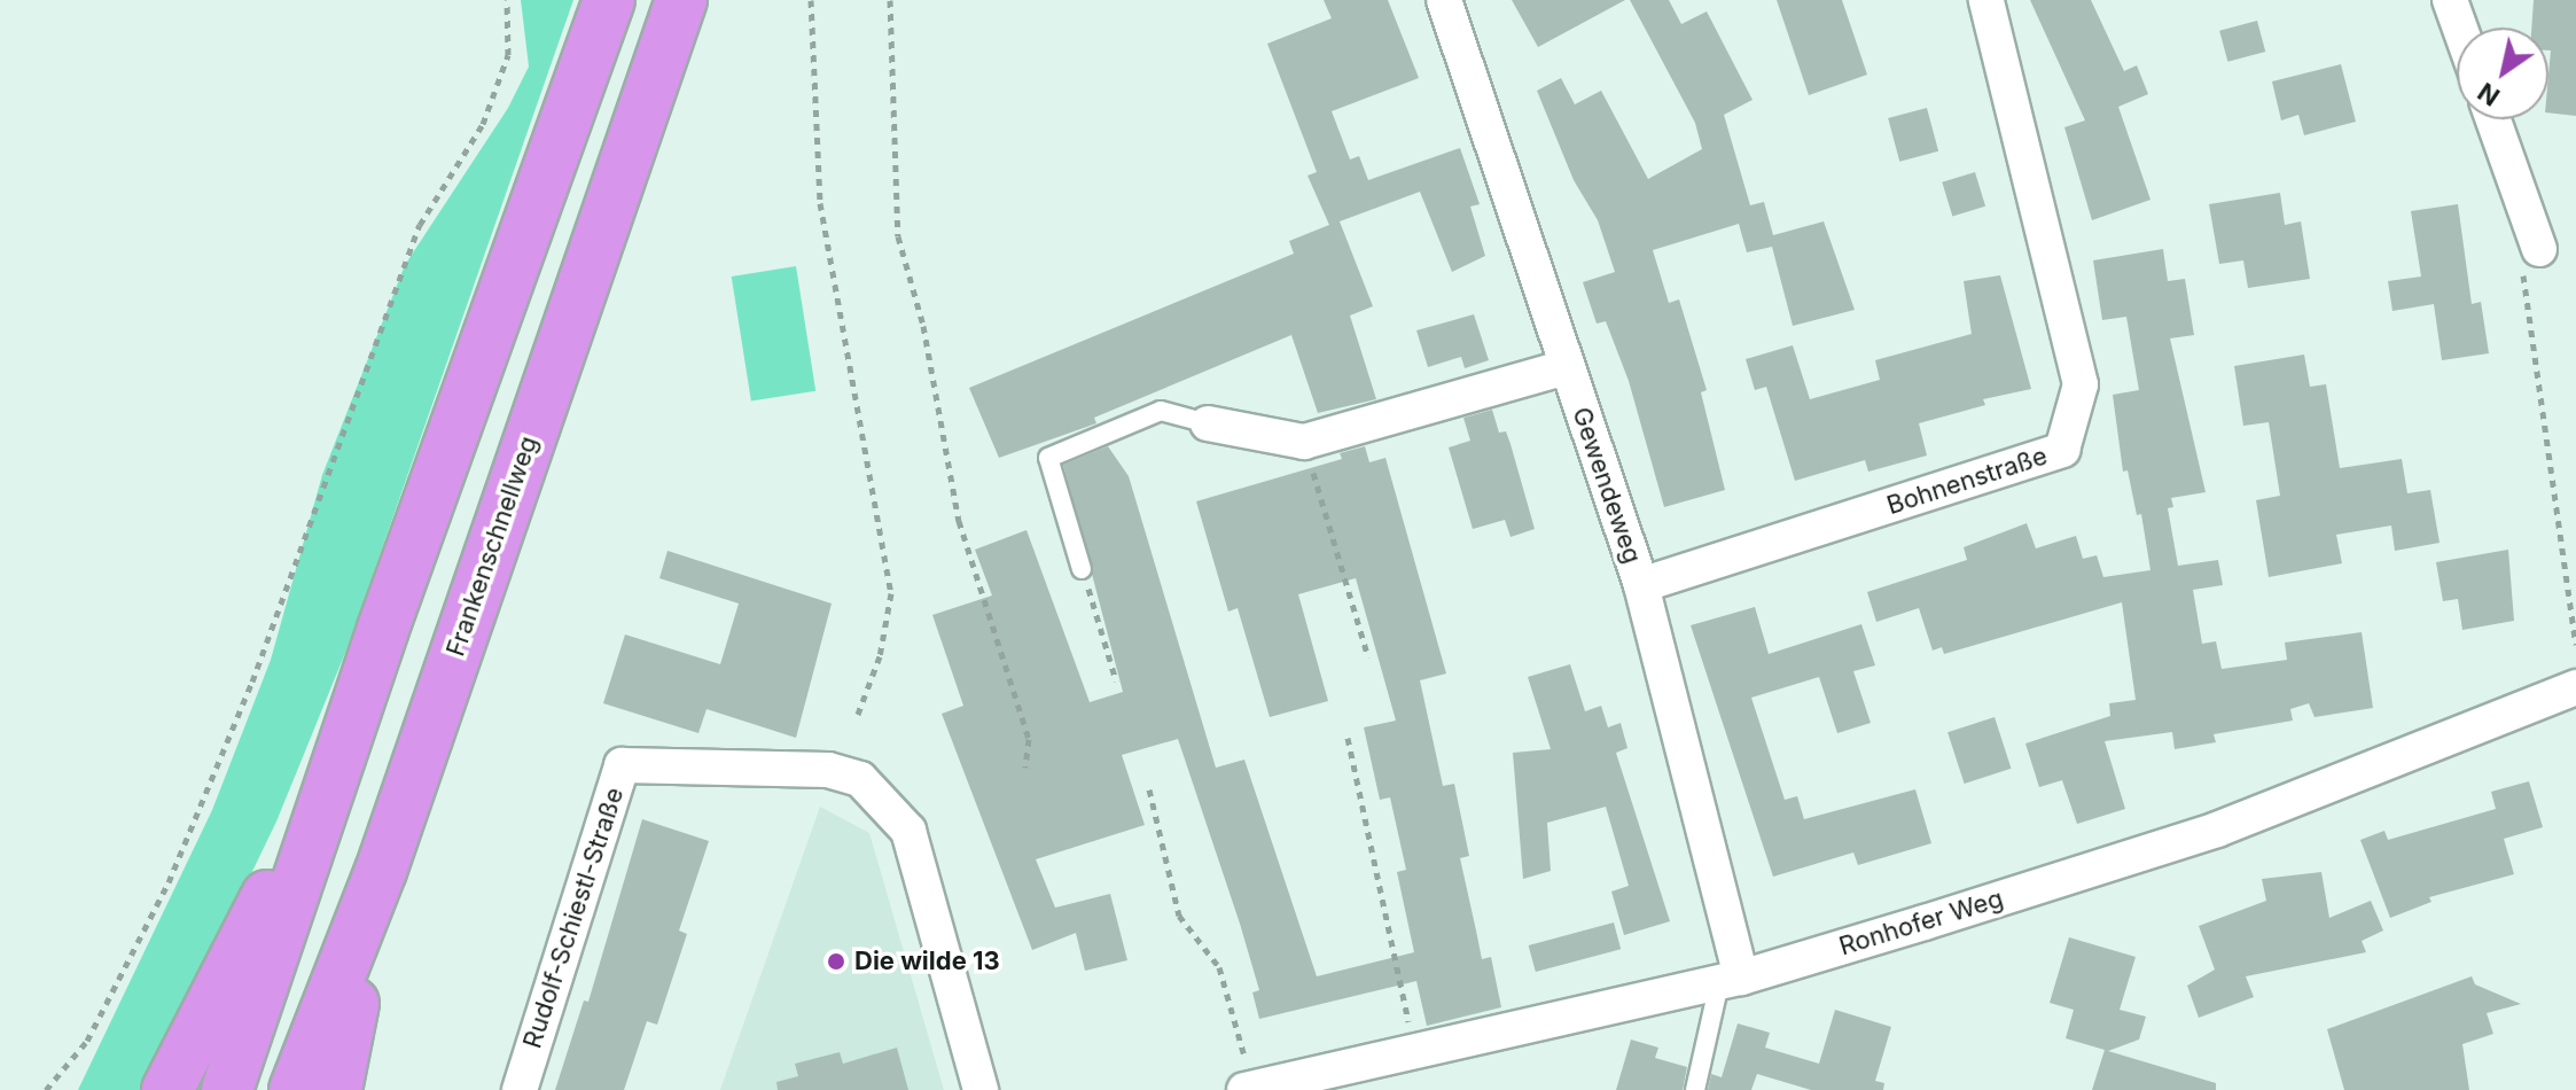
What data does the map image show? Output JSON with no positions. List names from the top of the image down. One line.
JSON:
{"streets":{"highway":["Frankenschnellweg"],"street":["Bohnenstraße","Gewendeweg","Rudolf-Schiestl-Straße","Ronhofer Weg"]},"crossings":[["Bohnenstraße","Gewendeweg"],["Gewendeweg","Ronhofer Weg"]],"places":["Die wilde 13"],"north":"bottom left"}
